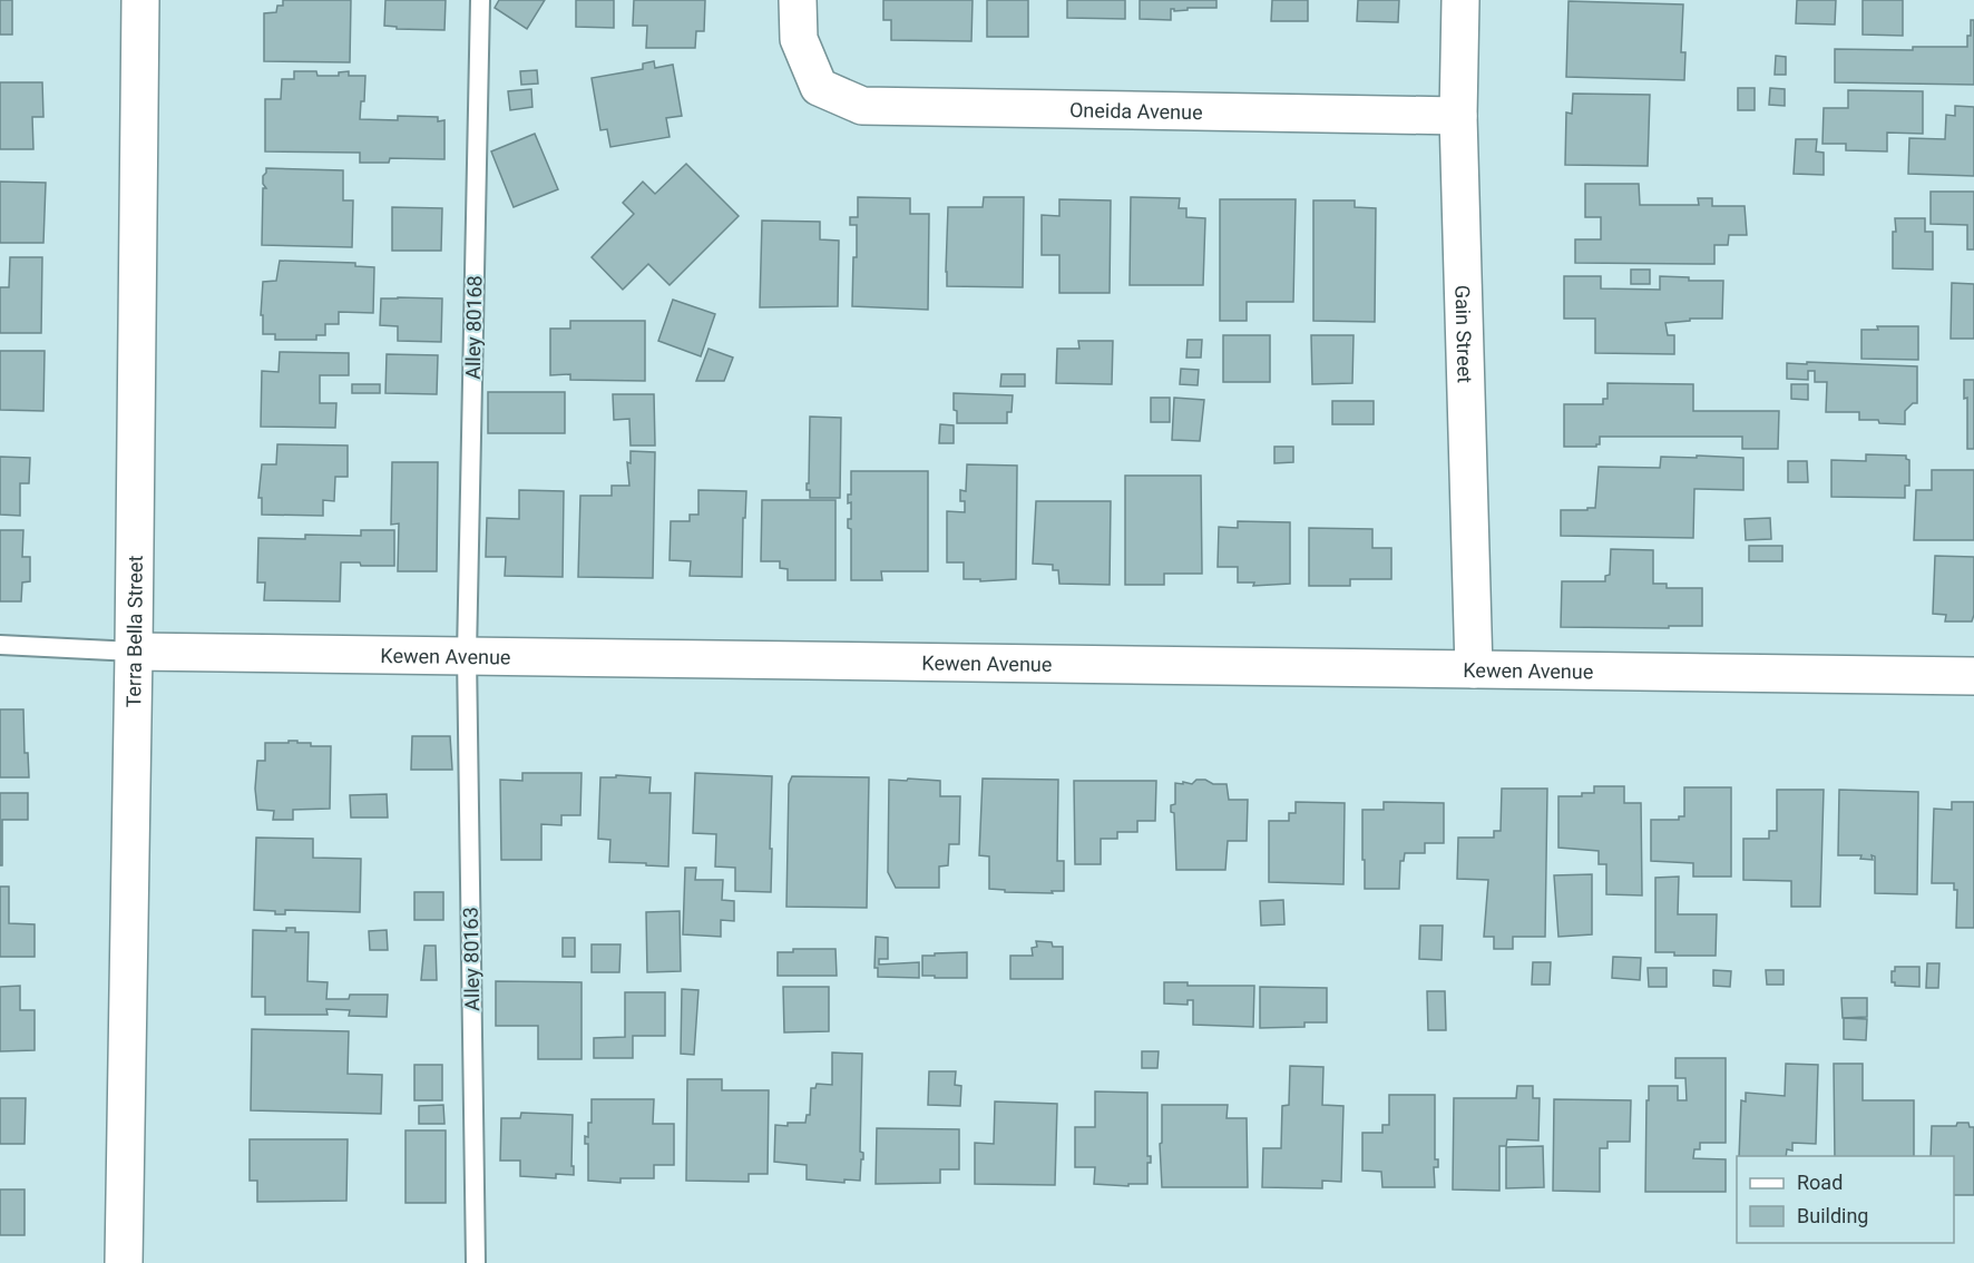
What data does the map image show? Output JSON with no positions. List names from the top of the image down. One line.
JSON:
{"streets":{"street":["Oneida Avenue","Gain Street","Terra Bella Street","Kewen Avenue"],"lane":["Alley 80168","Alley 80163"]},"crossings":[["Oneida Avenue","Gain Street"],["Alley 80168","Kewen Avenue"],["Alley 80168","Alley 80163"],["Gain Street","Kewen Avenue"],["Terra Bella Street","Kewen Avenue"],["Kewen Avenue","Alley 80163"]],"legend":["Road","Building"]}
